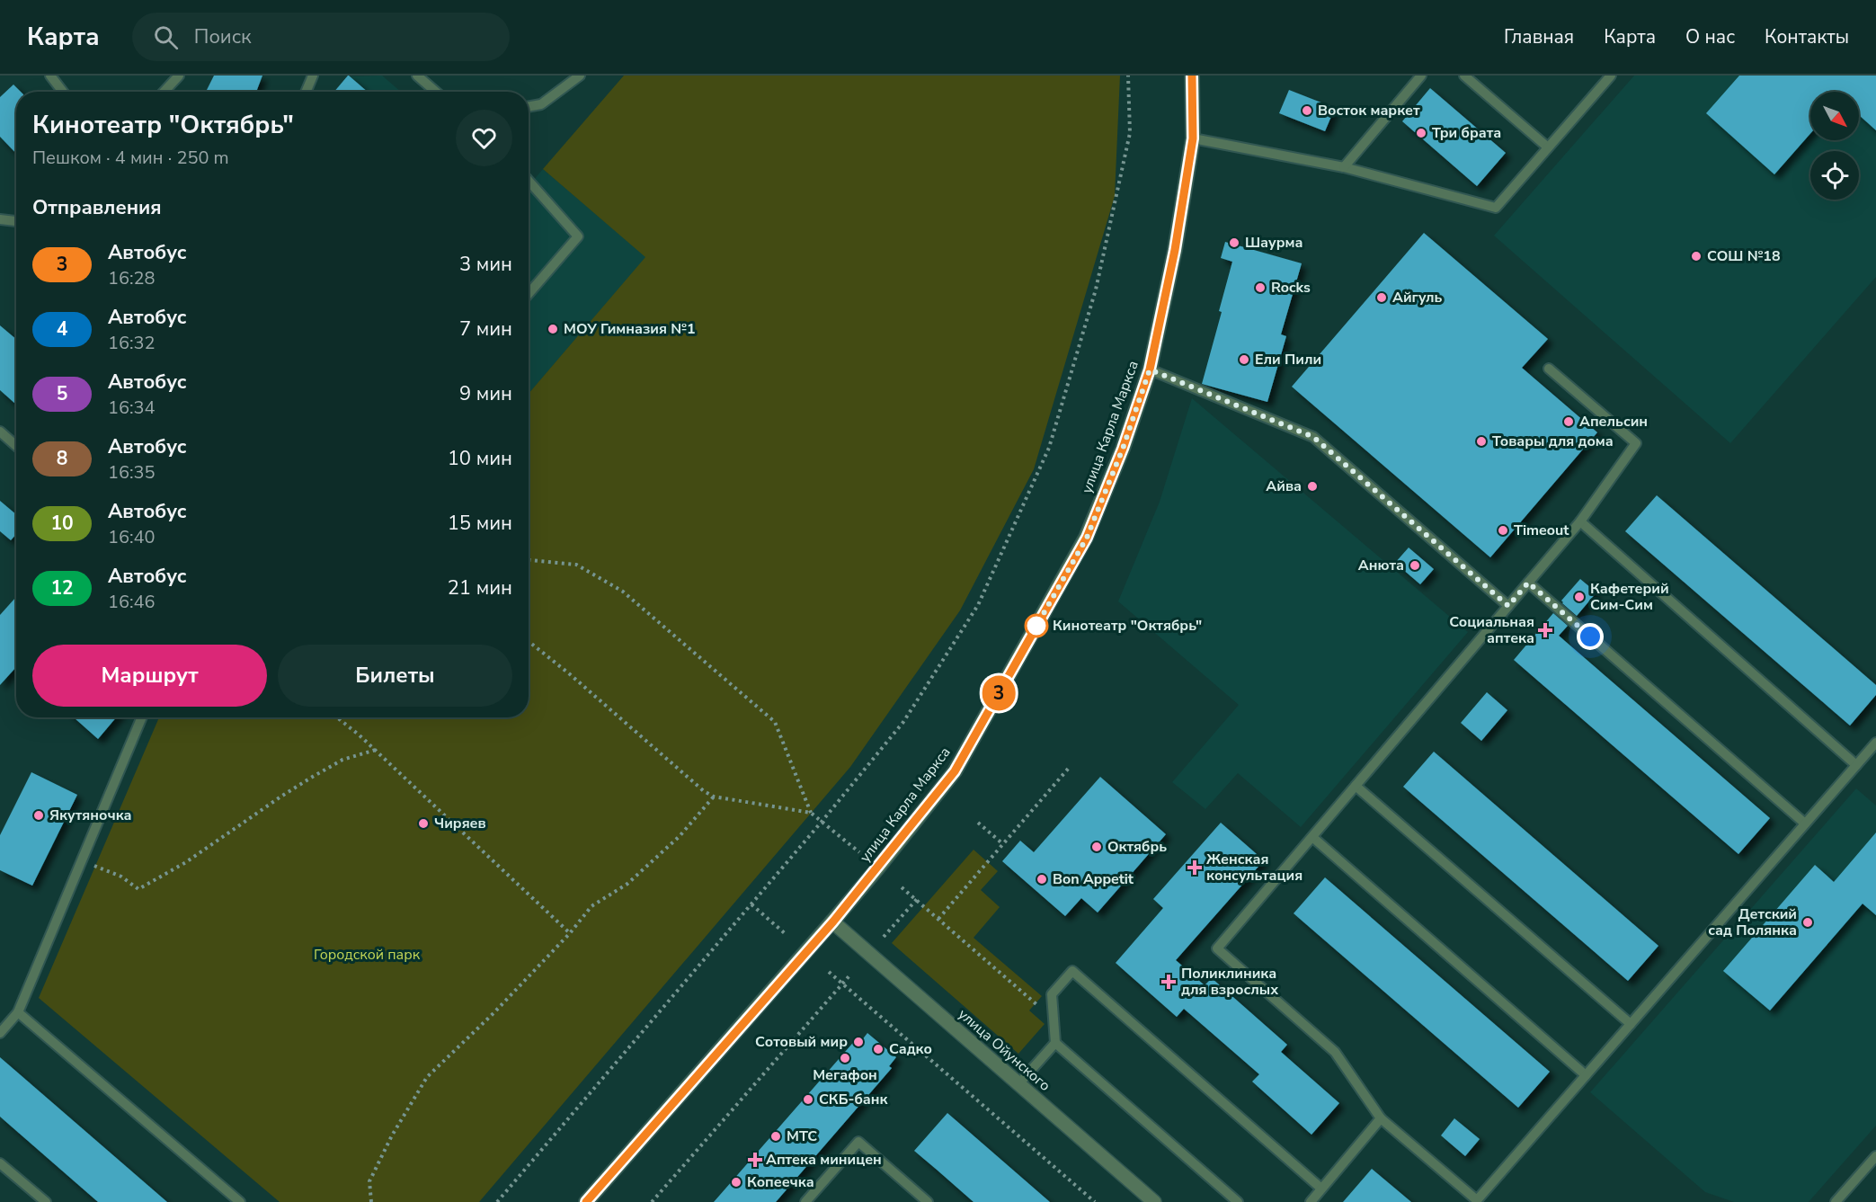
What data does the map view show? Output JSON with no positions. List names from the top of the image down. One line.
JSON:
{"streets":{"street":["улица Карла Маркса","улица Ойунского"]},"crossings":[["улица Карла Маркса","улица Ойунского"]],"parks":["Городской парк"],"places":{"other":["Восток маркет","Три брата","Шаурма","СОШ №18","Rocks","Айгуль","МОУ Гимназия №1","Ели Пили","Апельсин","Товары для дома","Айва","Timeout","Анюта","Кафетерий Сим-Сим","Кинотеатр \"Октябрь\"","Якутяночка","Чиряев","Октябрь","Bon Appetit","Детский сад Полянка","Сотовый мир","Садко","Мегафон","СКБ-банк","МТС","Копеечка"],"health":["Социальная аптека","Женская консультация","Поликлиника для взрослых","Аптека миницен"]},"lines":["bus line 3"],"north":"bottom right","page":{"header":"Карта","search":"Поиск","nav":["Главная","Карта","О нас","Контакты"],"on_map":"3","heading":[["Кинотеатр \"Октябрь\"","Пешком · 4 мин · 250 m"],"Отправления"],"list":[{"mark":"3","name":"Автобус","note":"16:28","value":"3 мин"},{"mark":"4","name":"Автобус","note":"16:32","value":"7 мин"},{"mark":"5","name":"Автобус","note":"16:34","value":"9 мин"},{"mark":"8","name":"Автобус","note":"16:35","value":"10 мин"},{"mark":"10","name":"Автобус","note":"16:40","value":"15 мин"},{"mark":"12","name":"Автобус","note":"16:46","value":"21 мин"}],"buttons":["Маршрут","Билеты"]}}
